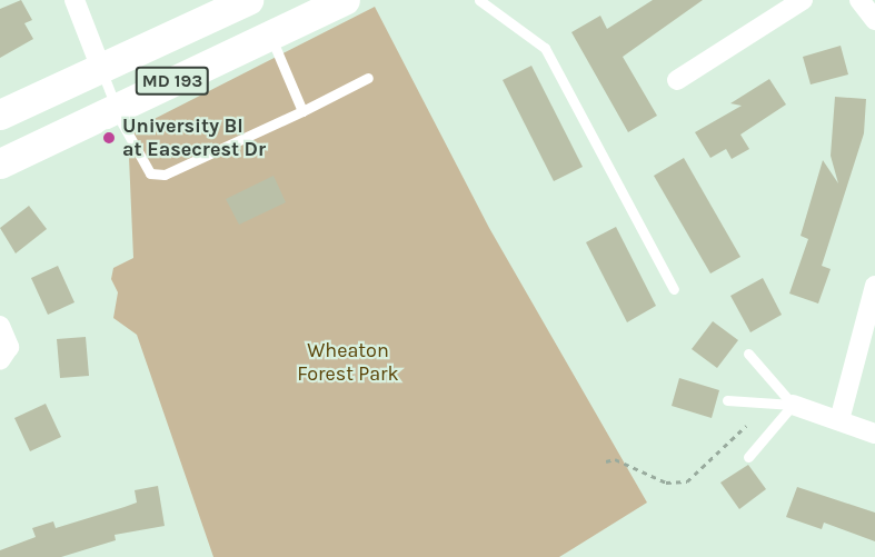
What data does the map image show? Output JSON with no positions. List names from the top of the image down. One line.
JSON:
{"streets":{"main road":["MD 193"]},"parks":["Wheaton Forest Park"],"places":["University Bl at Easecrest Dr"]}
